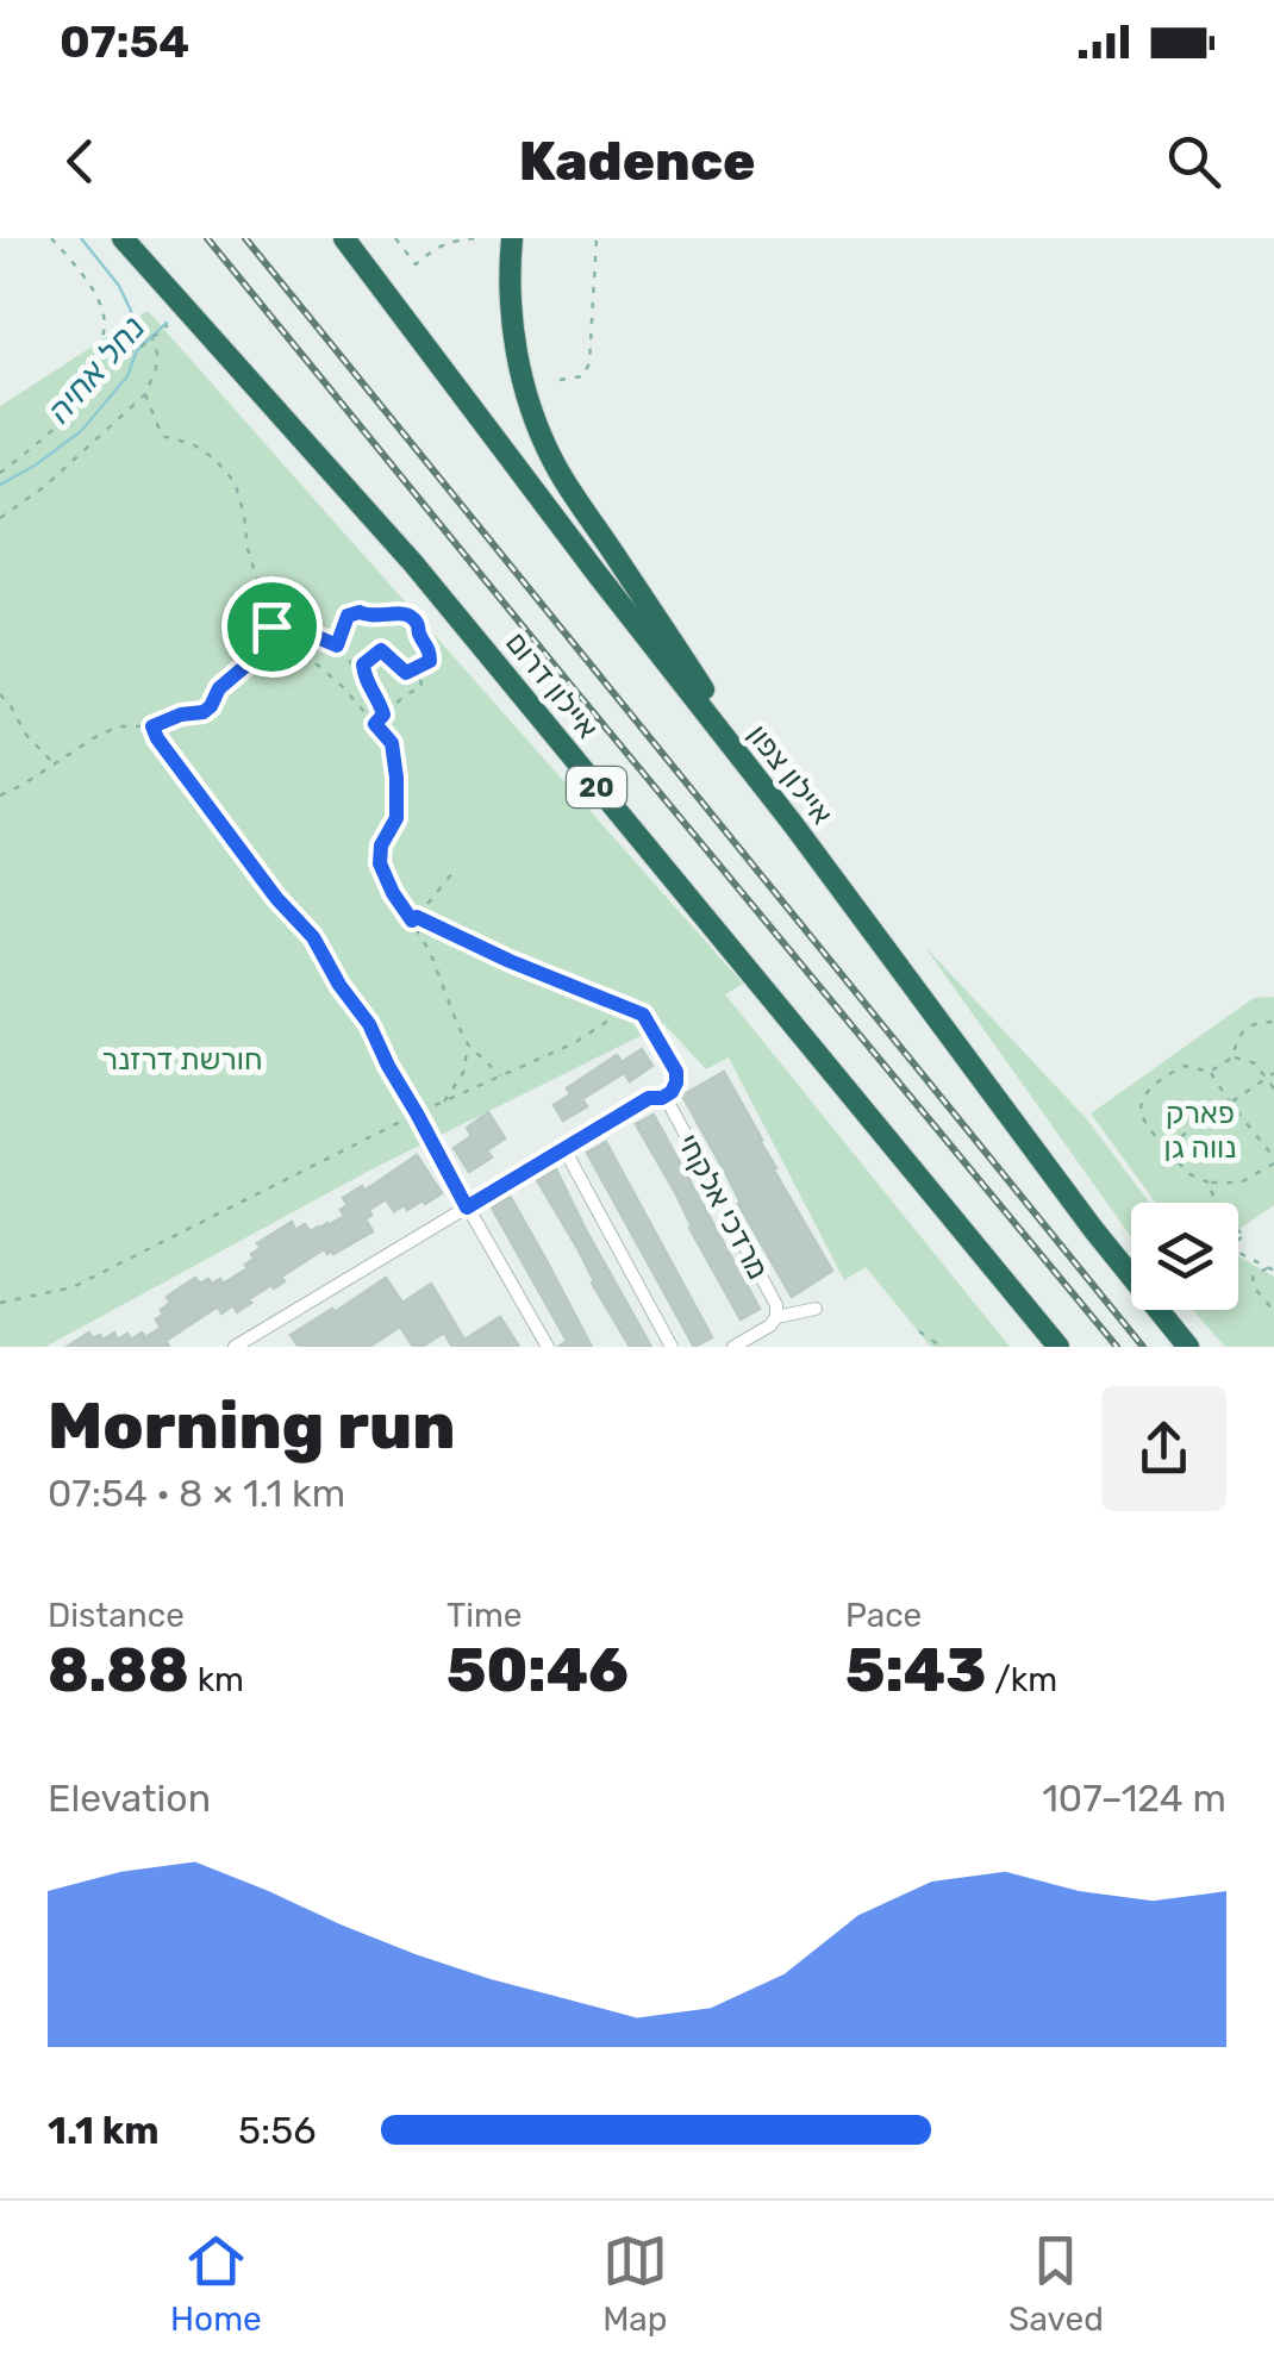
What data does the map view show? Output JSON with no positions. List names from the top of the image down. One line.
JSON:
{"streets":{"highway":["איילון דרום","איילון צפון","20"],"street":["מרדכי אלקחי"]},"water":["נחל אחיה"],"parks":["חורשת דרזנר","פארק נווה גן"],"page":{"status":"07:54","header":"Kadence","heading":["Morning run","07:54 · 8 × 1.1 km"],"stats":[["Distance","8.88 km"],["Time","50:46"],["Pace","5:43 /km"]],"chart":["Elevation","107–124 m"],"list":[{"name":"1.1 km","note":"5:56"}],"tabs":["Home","Map","Saved"]}}
